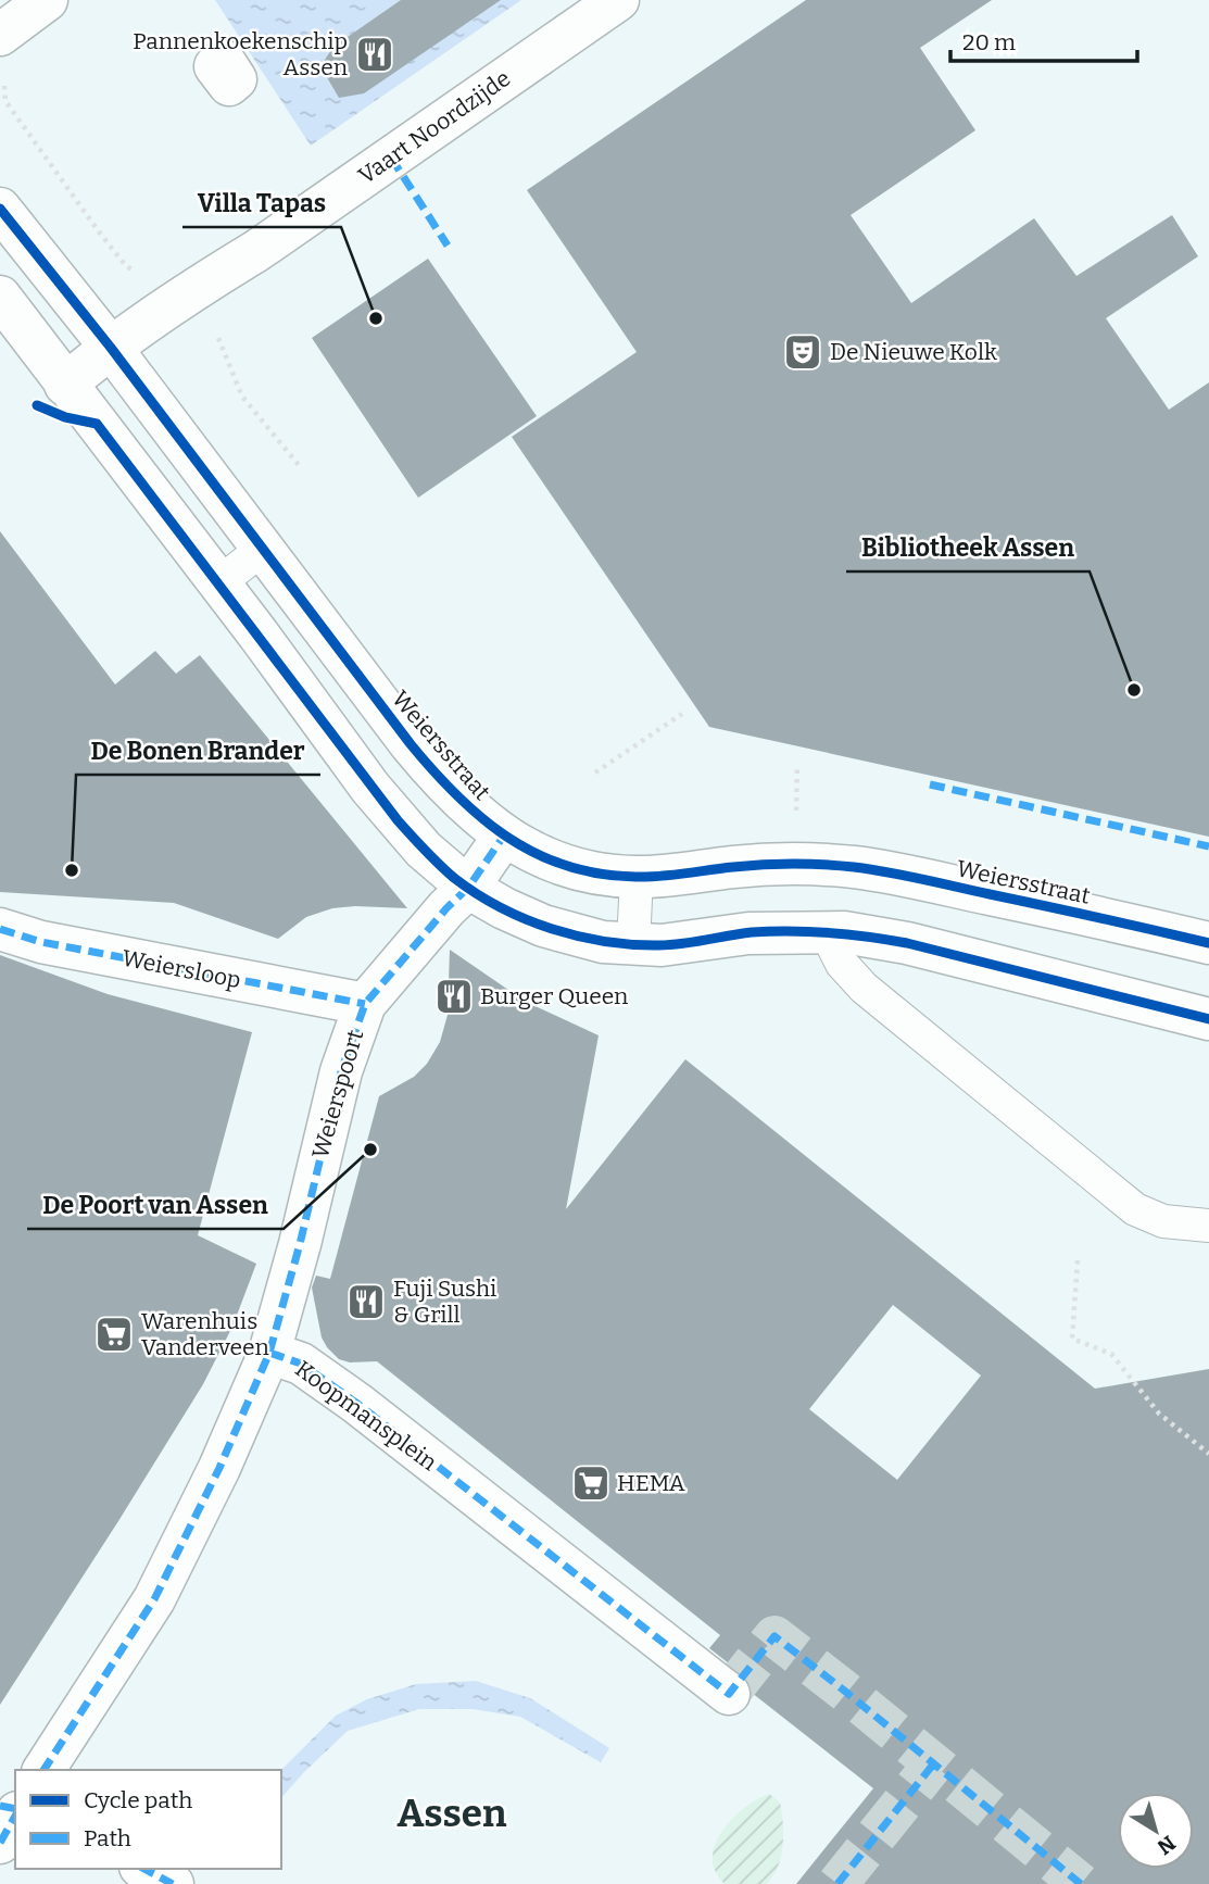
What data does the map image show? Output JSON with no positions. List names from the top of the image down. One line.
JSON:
{"streets":{"main road":["Vaart Noordzijde","Weiersstraat","Weiersloop","Weierspoort","Koopmansplein"]},"crossings":[["Vaart Noordzijde","Weiersstraat"],["Weiersstraat","Weierspoort"],["Weiersloop","Weierspoort"],["Weierspoort","Koopmansplein"]],"districts":["Assen"],"places":{"restaurant":["Pannenkoekenschip Assen","Burger Queen","Fuji Sushi & Grill"],"other":["Villa Tapas","Bibliotheek Assen","De Bonen Brander","De Poort van Assen"],"theatre":["De Nieuwe Kolk"],"supermarket":["Warenhuis Vanderveen","HEMA"]},"legend":["Cycle path","Path"],"scale_bar":"20 m","north":"bottom right"}
